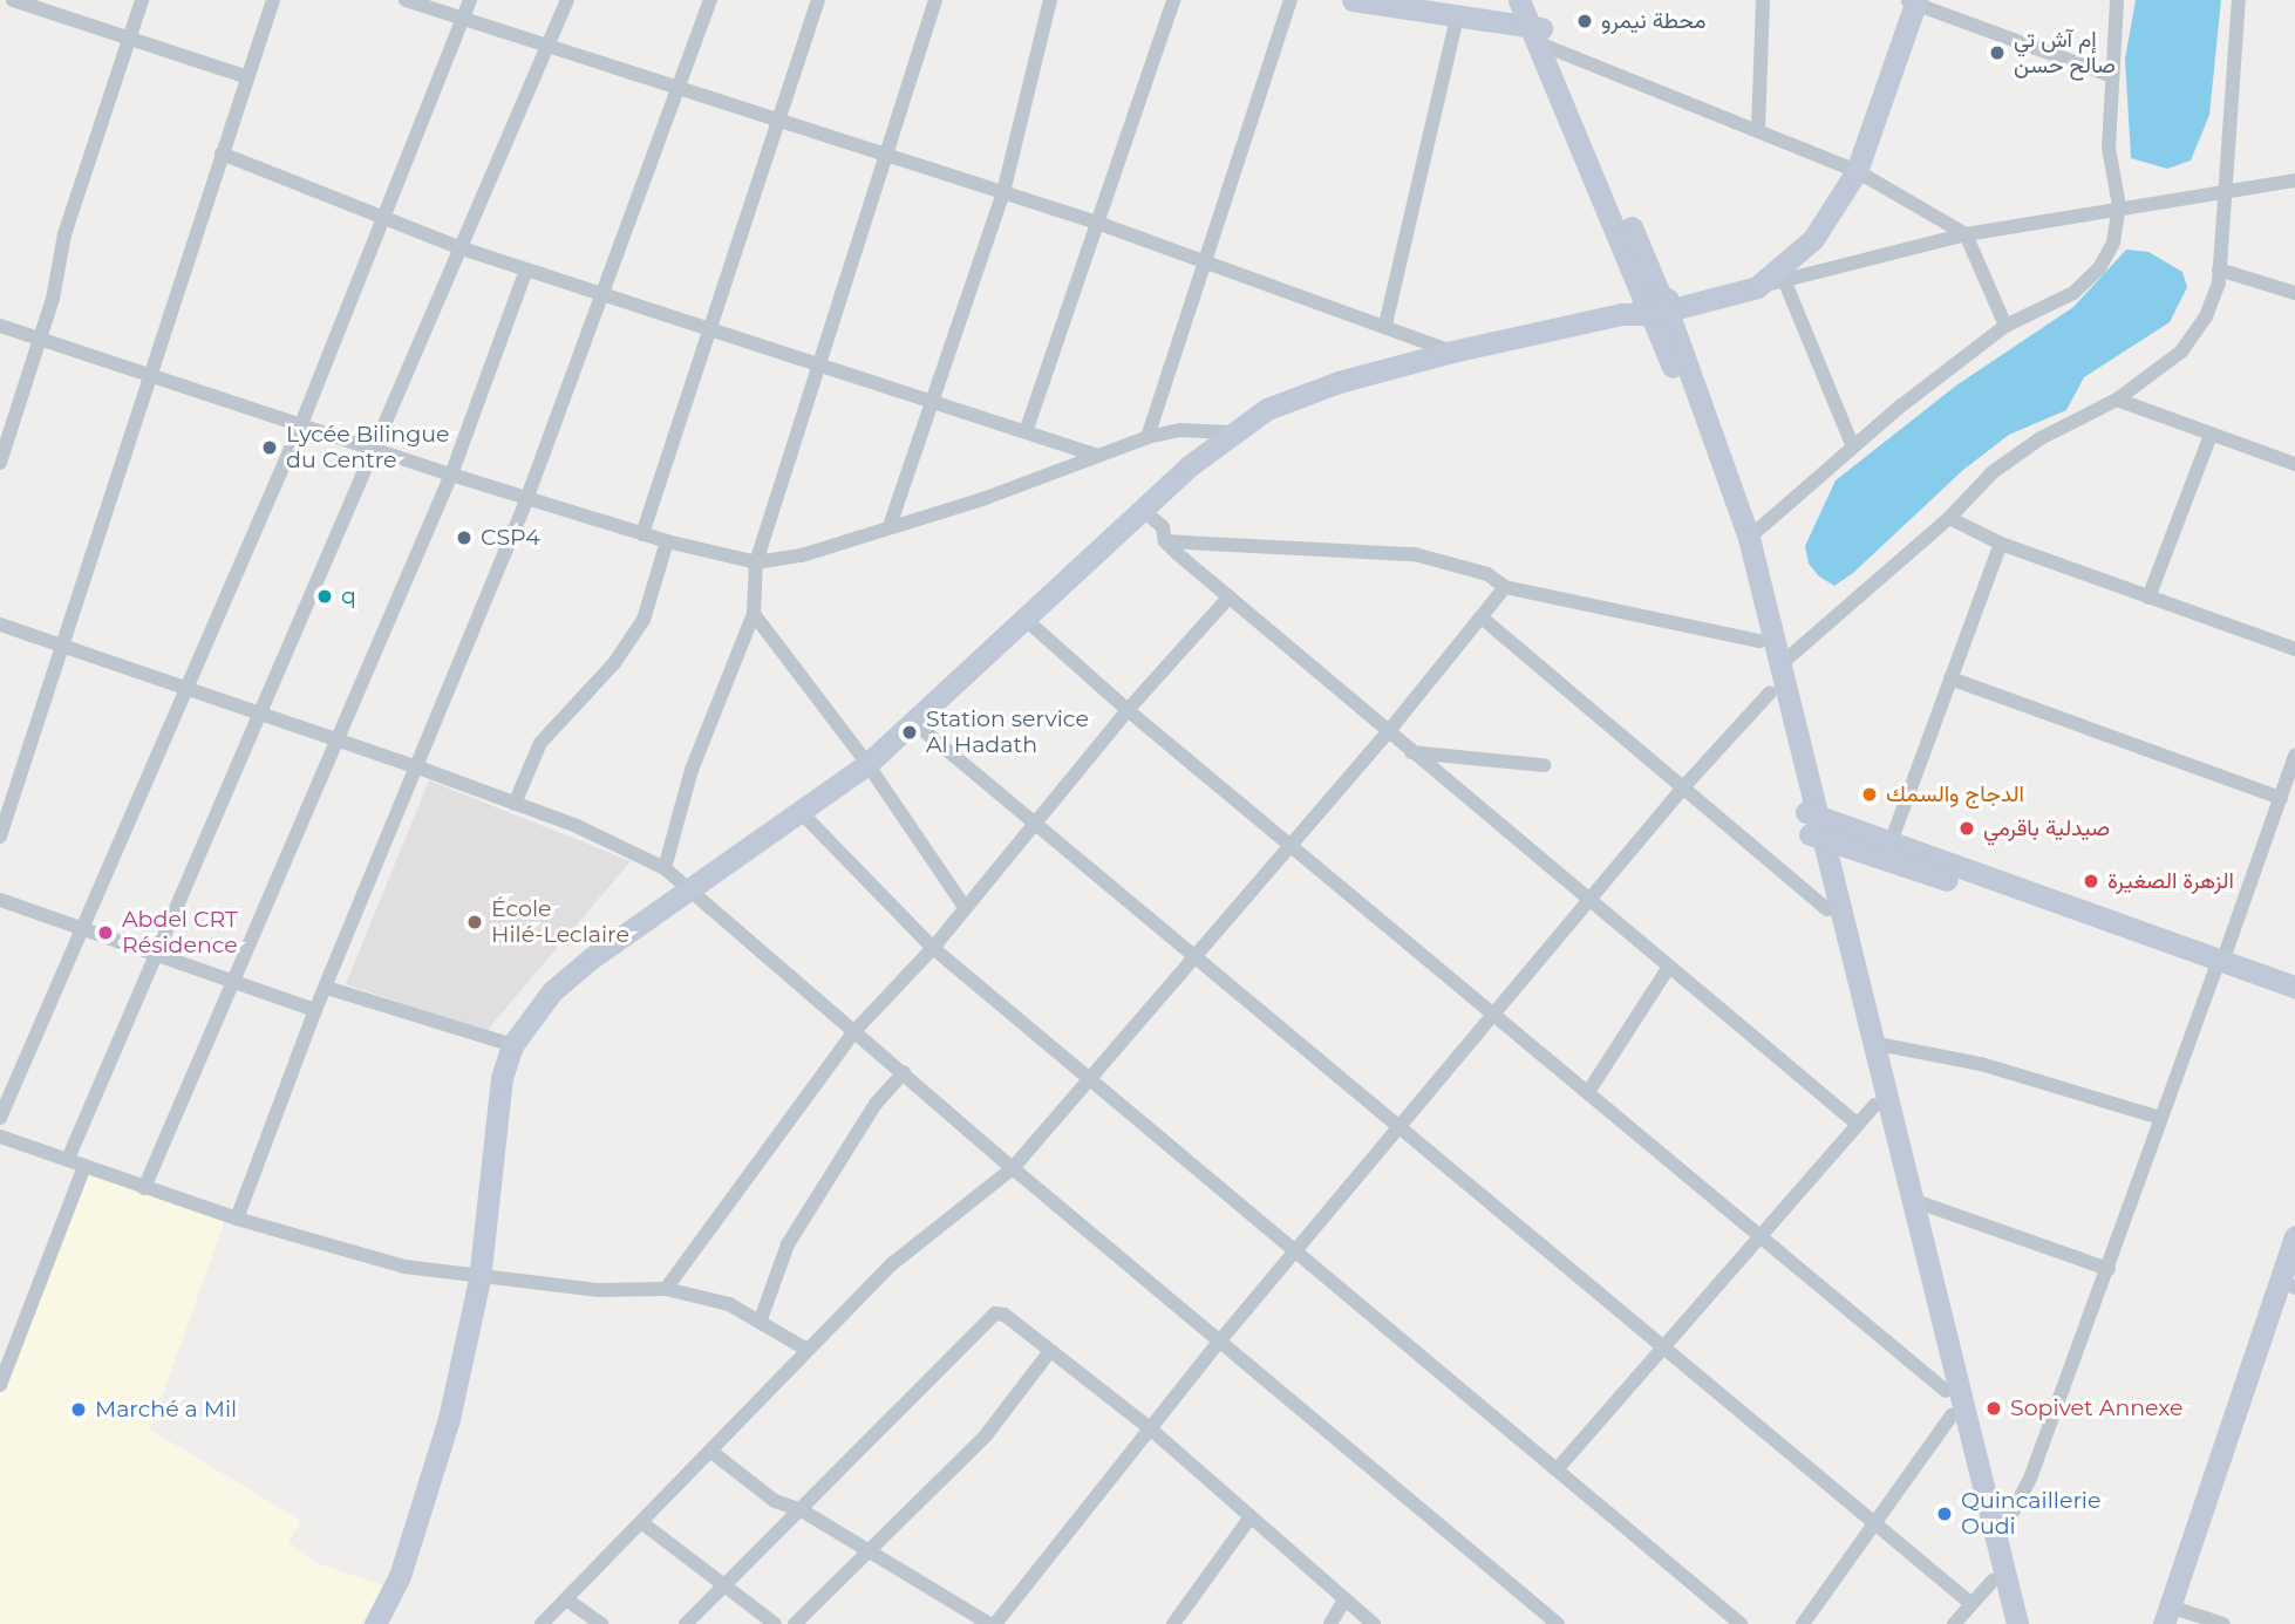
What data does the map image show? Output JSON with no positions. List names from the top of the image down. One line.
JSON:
{"places":["محطة نيمرو","إم آش تي صالح حسن","Lycée Bilingue du Centre","CSP4","q","Station service Al Hadath","الدجاج والسمك","صيدلية باقرمي","الزهرة الصغيرة","École Hilé-Leclaire","Abdel CRT Résidence","Sopivet Annexe","Marché a Mil","Quincaillerie Oudi"]}
